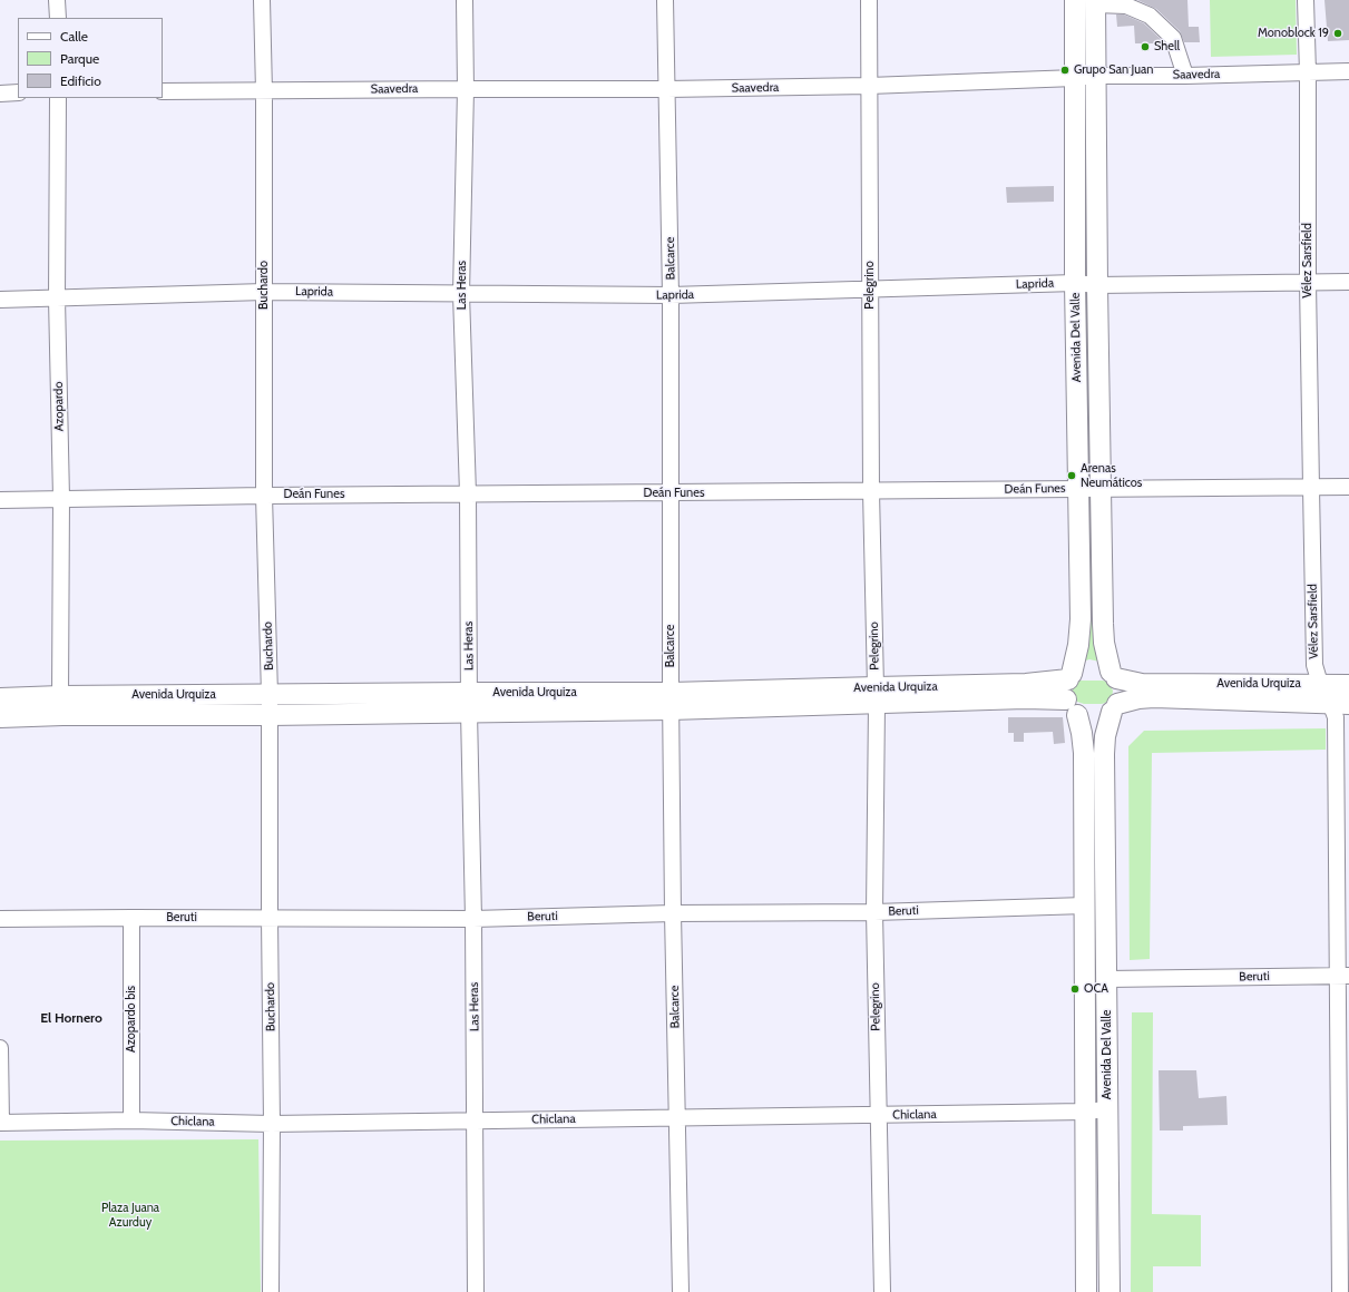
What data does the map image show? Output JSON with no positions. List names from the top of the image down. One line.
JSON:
{"streets":{"main road":["Avenida Del Valle","Avenida Urquiza"],"street":["Saavedra","Balcarce","Vélez Sarsfield","Laprida","Buchardo","Las Heras","Pelegrino","Azopardo","Deán Funes","Beruti","Azopardo bis","Chiclana"]},"crossings":[["Saavedra","Balcarce"],["Saavedra","Vélez Sarsfield"],["Saavedra","Buchardo"],["Saavedra","Las Heras"],["Saavedra","Pelegrino"],["Saavedra","Avenida Del Valle"],["Balcarce","Laprida"],["Balcarce","Deán Funes"],["Balcarce","Avenida Urquiza"],["Balcarce","Beruti"],["Balcarce","Chiclana"],["Vélez Sarsfield","Laprida"],["Vélez Sarsfield","Deán Funes"],["Vélez Sarsfield","Avenida Urquiza"],["Vélez Sarsfield","Beruti"],["Laprida","Buchardo"],["Laprida","Las Heras"],["Laprida","Pelegrino"],["Laprida","Avenida Del Valle"],["Laprida","Azopardo"],["Buchardo","Deán Funes"],["Buchardo","Avenida Urquiza"],["Buchardo","Beruti"],["Buchardo","Chiclana"],["Las Heras","Deán Funes"],["Las Heras","Avenida Urquiza"],["Las Heras","Beruti"],["Las Heras","Chiclana"],["Pelegrino","Deán Funes"],["Pelegrino","Avenida Urquiza"],["Pelegrino","Beruti"],["Pelegrino","Chiclana"],["Avenida Del Valle","Deán Funes"],["Avenida Del Valle","Avenida Urquiza"],["Avenida Del Valle","Beruti"],["Avenida Del Valle","Chiclana"],["Azopardo","Deán Funes"],["Azopardo","Avenida Urquiza"],["Beruti","Azopardo bis"],["Azopardo bis","Chiclana"]],"districts":["El Hornero"],"parks":["Plaza Juana Azurduy"],"places":["Monoblock 19","Shell","Grupo San Juan","Arenas Neumáticos","OCA"],"legend":["Calle","Parque","Edificio"]}
